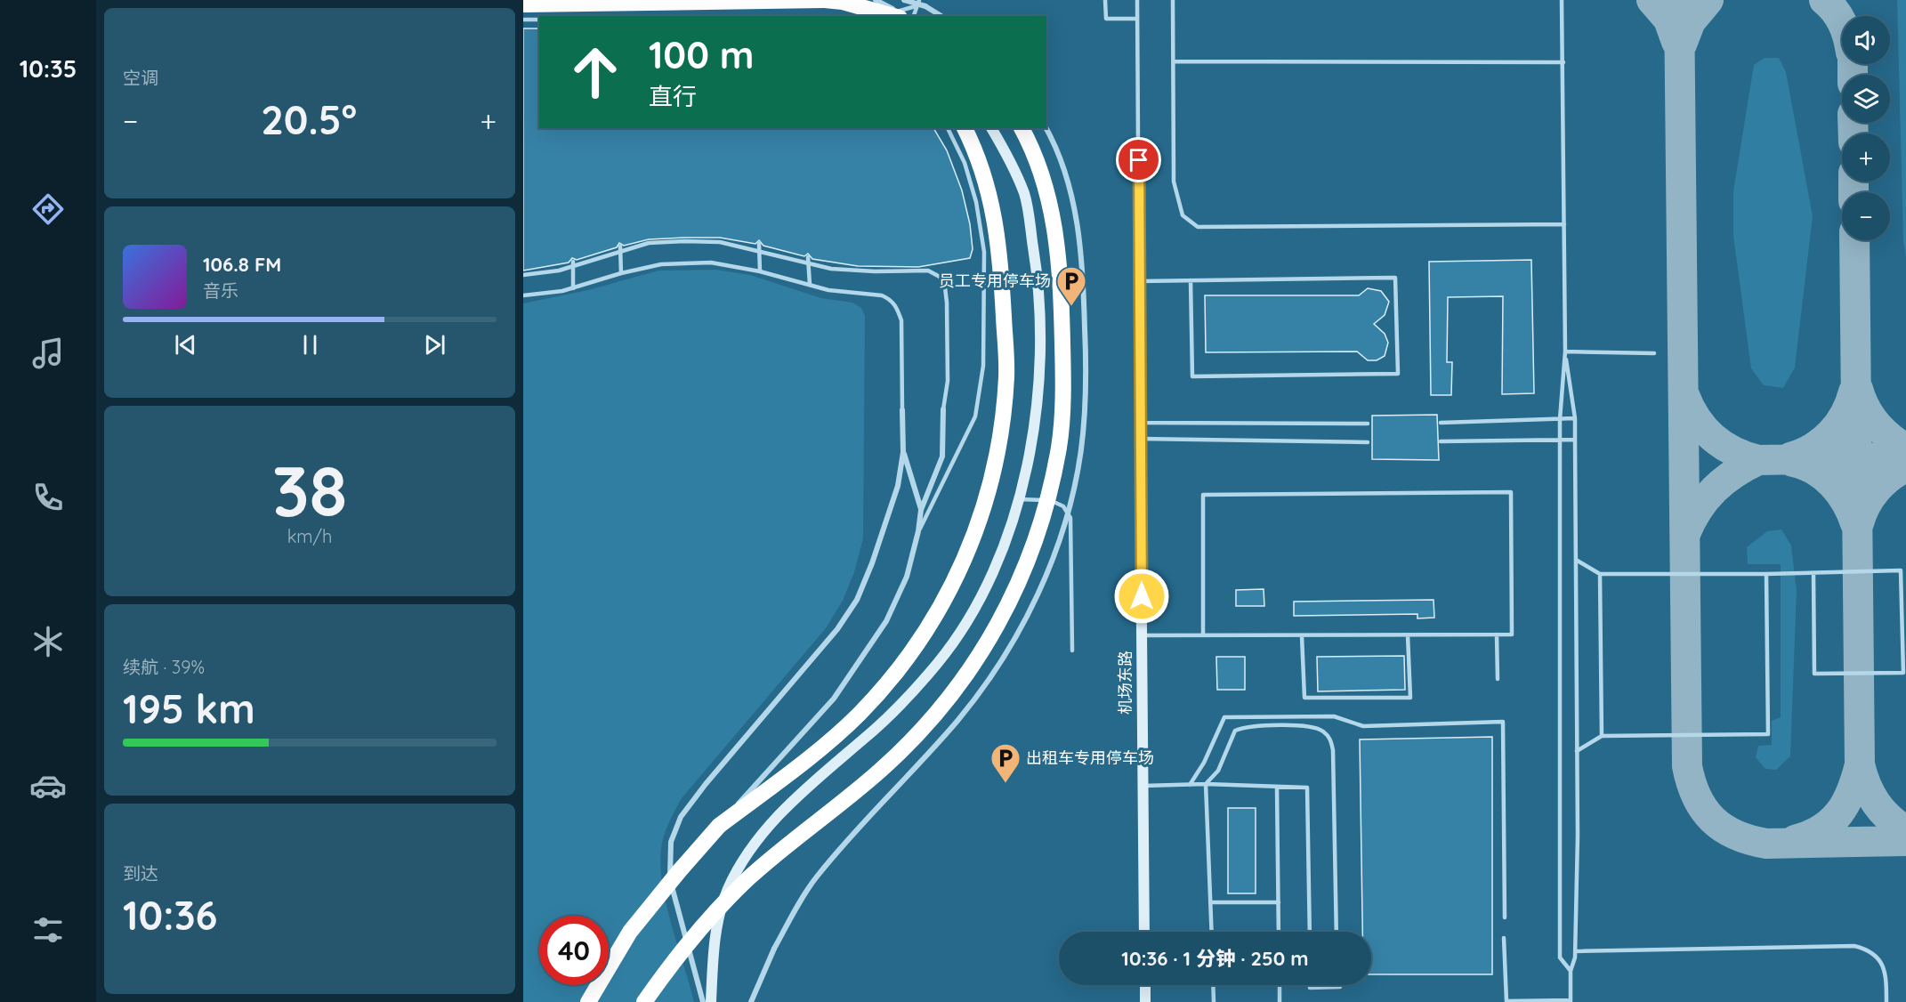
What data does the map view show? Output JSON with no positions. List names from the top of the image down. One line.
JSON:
{"streets":{"main road":["机场东路"]},"places":{"parking":["员工专用停车场","出租车专用停车场"]},"page":{"tabs":"10:35","tile":["空调",["38","km/h"],["续航 · 39%","195 km"],["到达","10:36"]],"map_buttons":["+","−"],"turn":["100 m","直行"],"heat":["−","20.5°","+"],"song":["106.8 FM","音乐"],"limit":"40","trip":"10:36 · 1 分钟 · 250 m"}}
